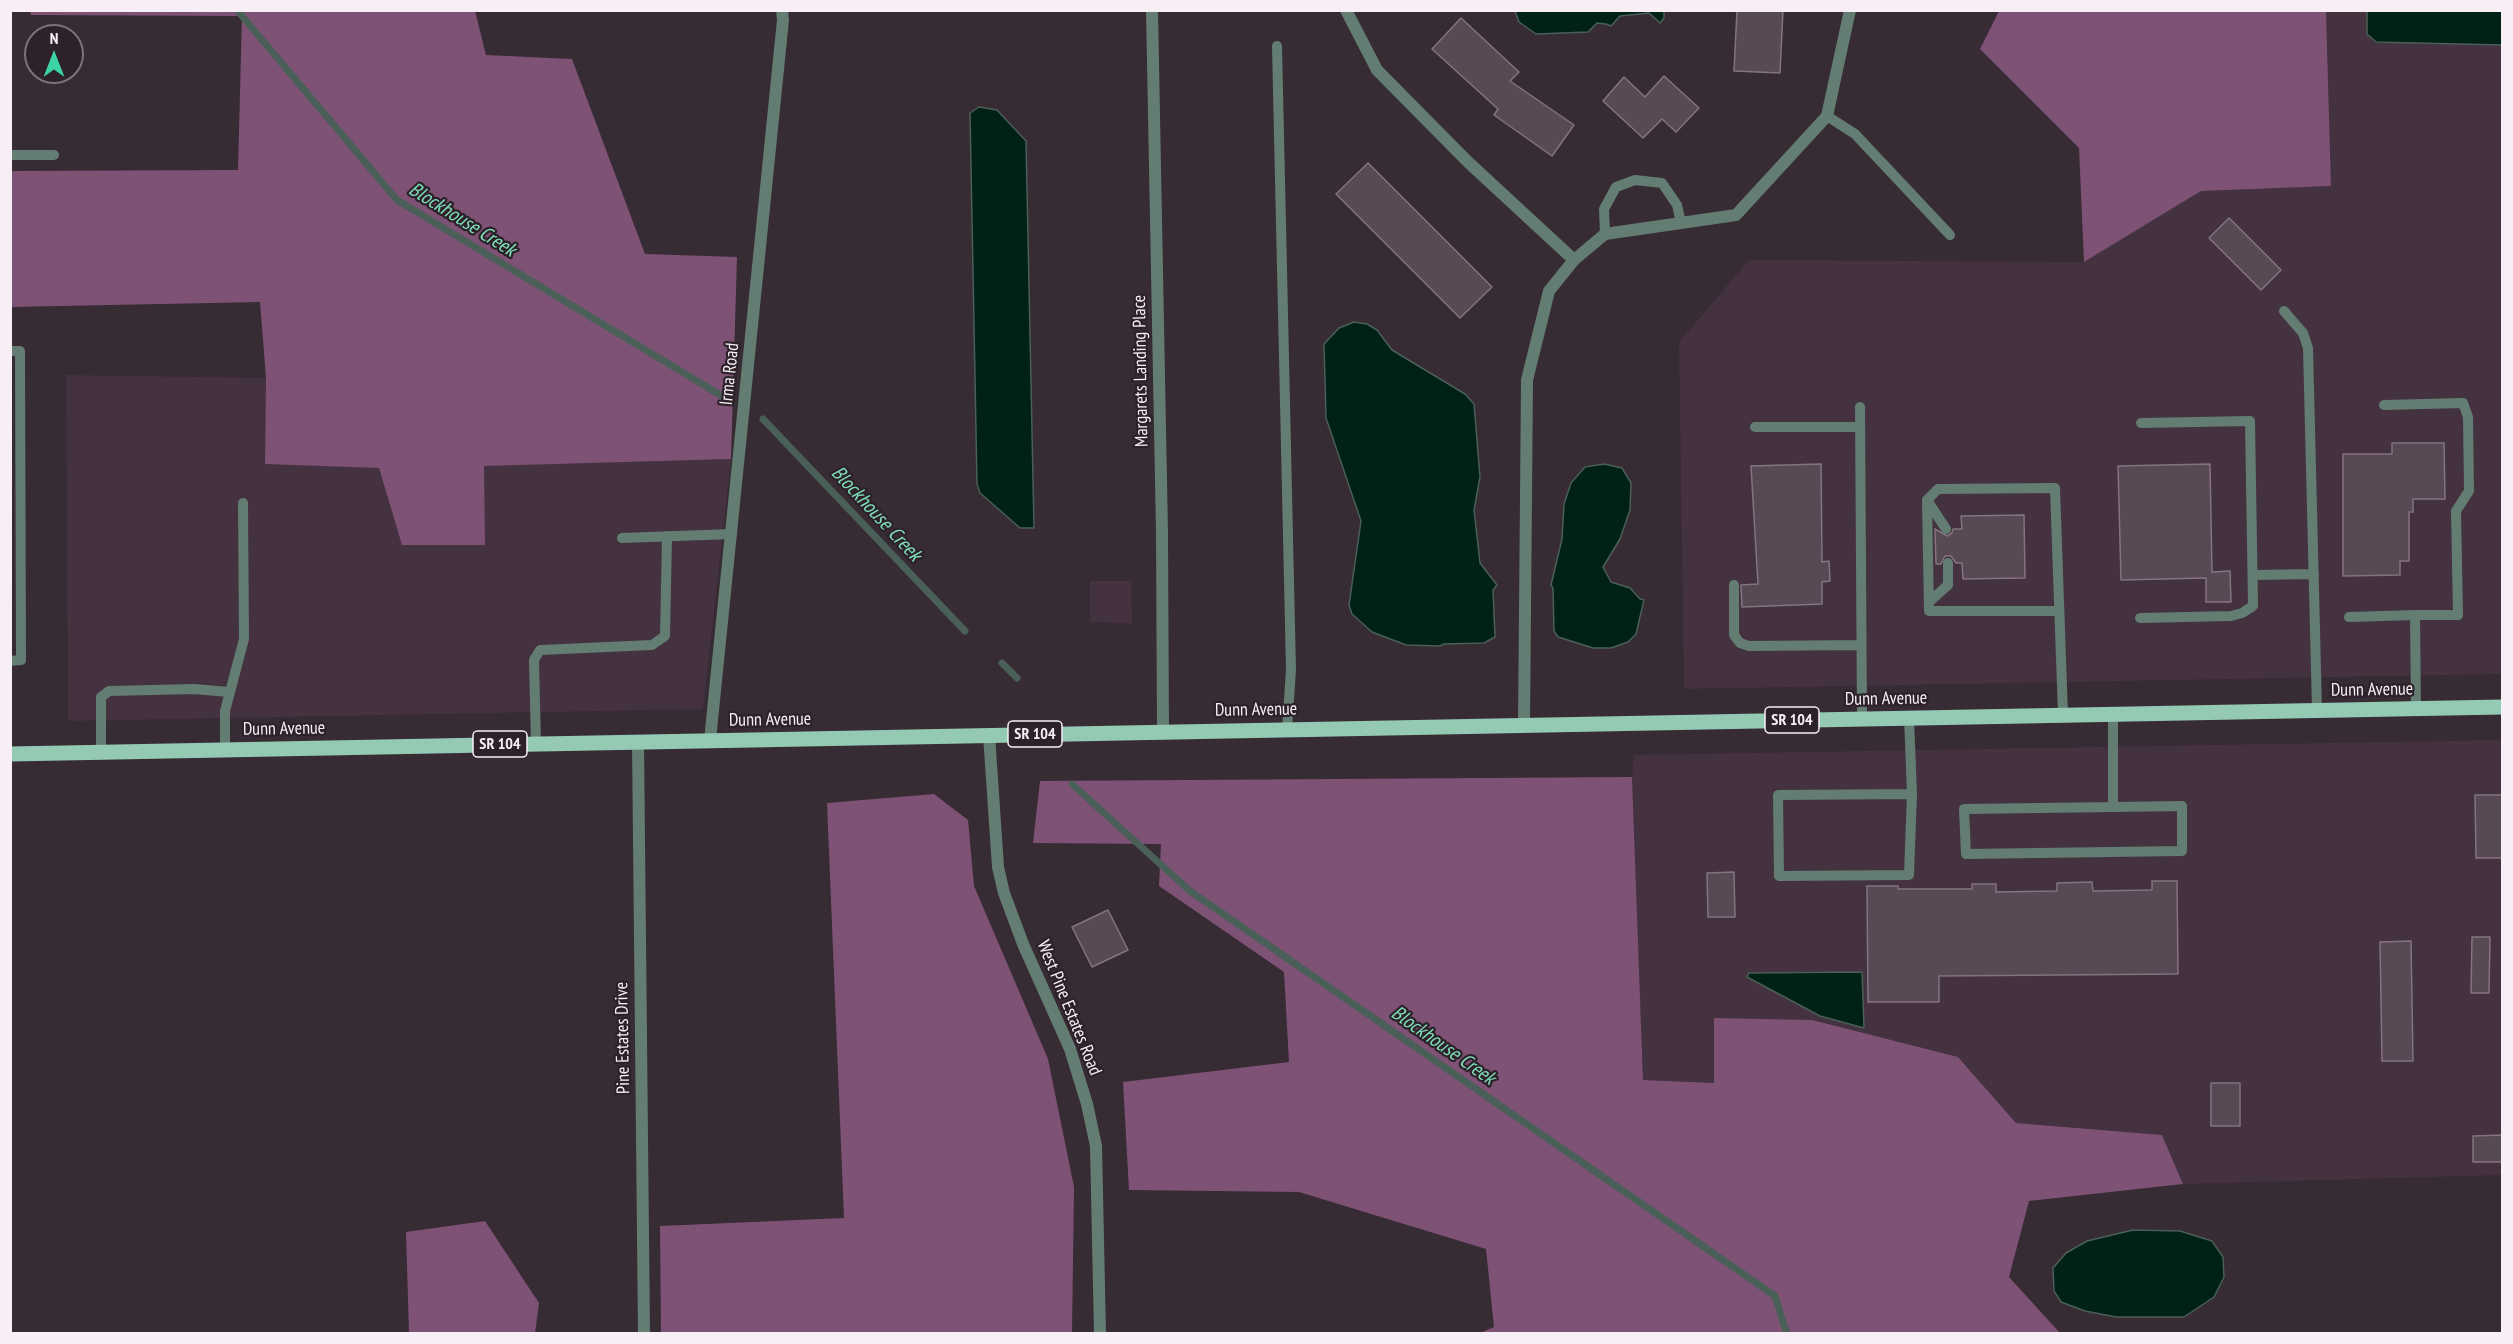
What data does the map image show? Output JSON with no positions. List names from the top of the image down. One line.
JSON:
{"streets":{"main road":["Dunn Avenue","SR 104"],"street":["Margarets Landing Place","Irma Road","West Pine Estates Road","Pine Estates Drive"]},"crossings":[["Margarets Landing Place","Dunn Avenue"],["Irma Road","Dunn Avenue"],["Dunn Avenue","West Pine Estates Road"],["Dunn Avenue","Pine Estates Drive"]],"water":["Blockhouse Creek"],"north":"top"}
